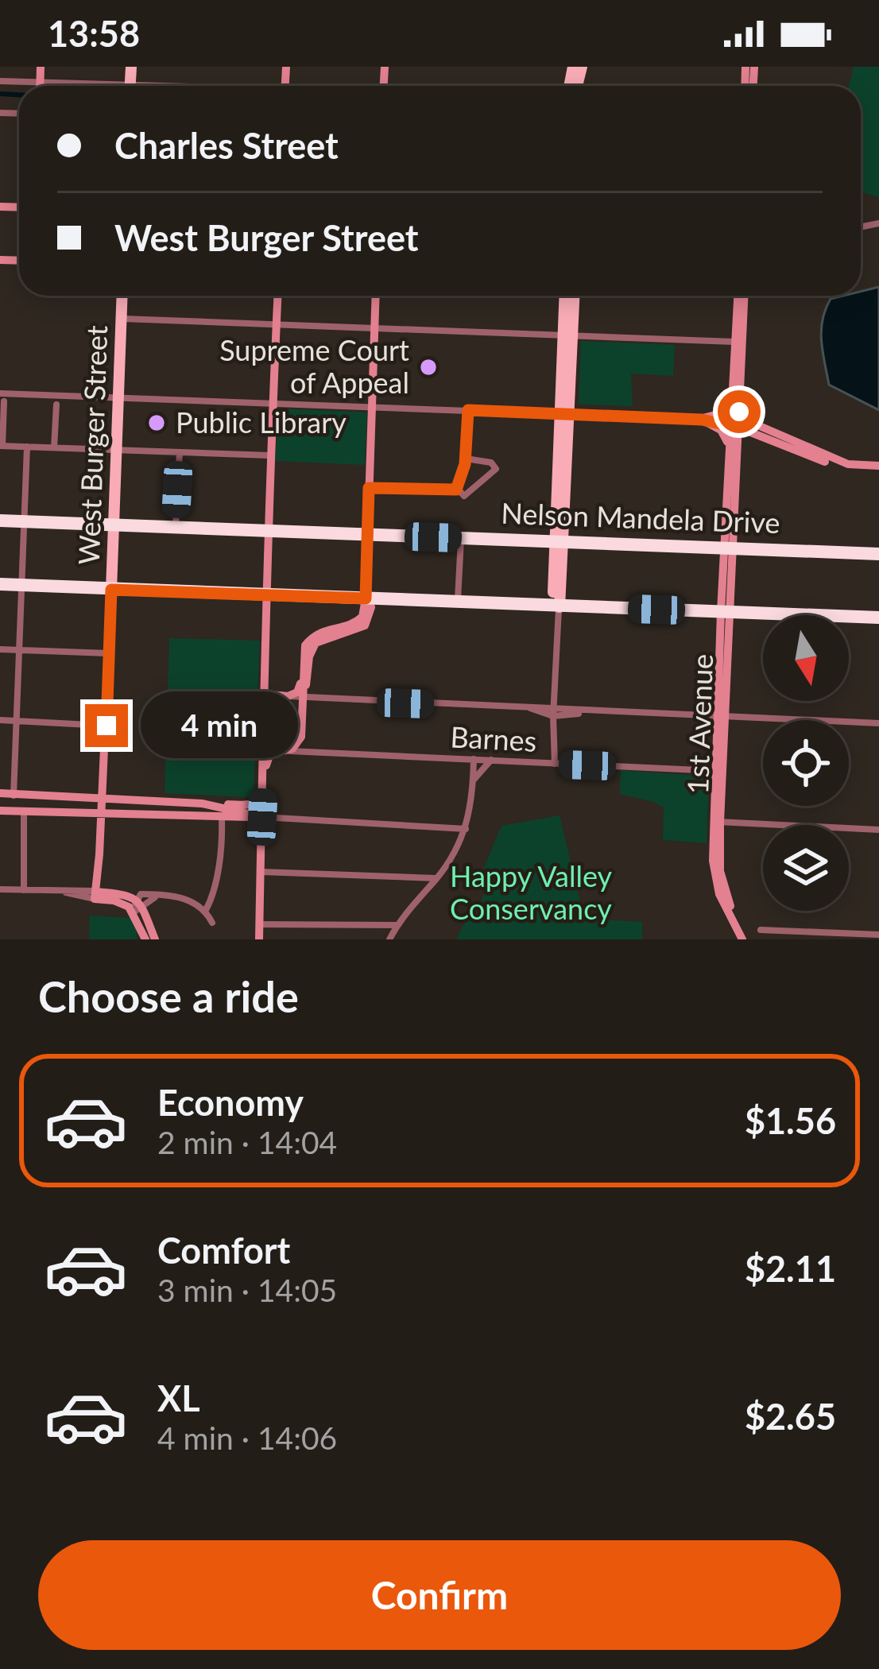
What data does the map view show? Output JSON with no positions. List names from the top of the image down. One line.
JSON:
{"streets":{"highway":["Nelson Mandela Drive"],"main road":["West Burger Street"],"street":["1st Avenue","Barnes"]},"crossings":[["West Burger Street","Nelson Mandela Drive"],["Nelson Mandela Drive","1st Avenue"],["1st Avenue","Barnes"]],"parks":["Happy Valley Conservancy"],"places":["Supreme Court of Appeal","Public Library"],"north":"bottom","page":{"status":"13:58","banner":["Charles Street","West Burger Street"],"bubble":"4 min","heading":"Choose a ride","list":[{"name":"Economy","note":"2 min · 14:04","value":"$1.56"},{"name":"Comfort","note":"3 min · 14:05","value":"$2.11"},{"name":"XL","note":"4 min · 14:06","value":"$2.65"}],"buttons":"Confirm"}}
